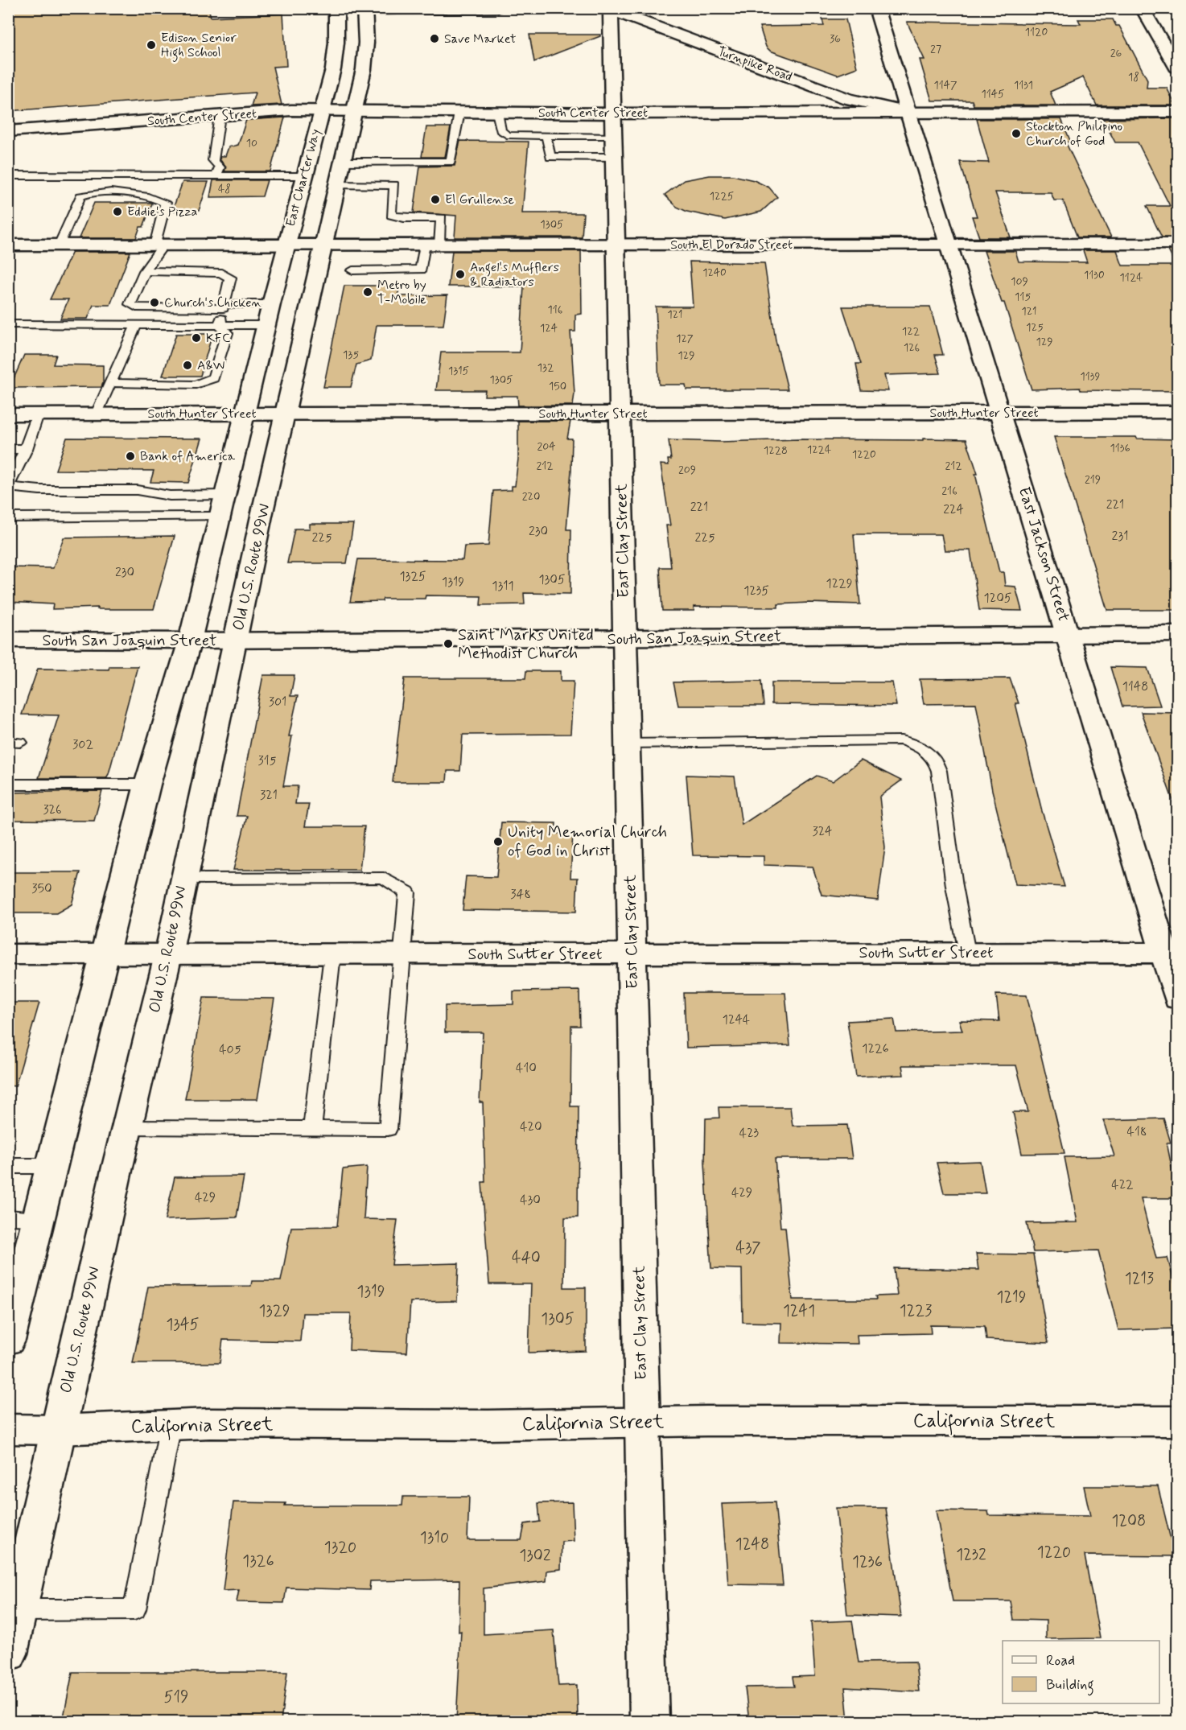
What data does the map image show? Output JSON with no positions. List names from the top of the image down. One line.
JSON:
{"streets":{"street":["Turnpike Road","South Center Street","East Charter Way","South El Dorado Street","South Hunter Street","East Clay Street","East Jackson Street","Old U.S. Route 99W","South San Joaquin Street","South Sutter Street","California Street"]},"crossings":[["Turnpike Road","South Center Street"],["Turnpike Road","East Clay Street"],["Turnpike Road","East Jackson Street"],["South Center Street","East Charter Way"],["South Center Street","East Clay Street"],["South Center Street","East Jackson Street"],["East Charter Way","South El Dorado Street"],["South El Dorado Street","East Clay Street"],["South El Dorado Street","East Jackson Street"],["South El Dorado Street","Old U.S. Route 99W"],["South Hunter Street","East Clay Street"],["South Hunter Street","East Jackson Street"],["South Hunter Street","Old U.S. Route 99W"],["East Clay Street","South San Joaquin Street"],["East Clay Street","South Sutter Street"],["East Clay Street","California Street"],["East Jackson Street","South San Joaquin Street"],["East Jackson Street","South Sutter Street"],["Old U.S. Route 99W","South San Joaquin Street"],["Old U.S. Route 99W","South Sutter Street"],["Old U.S. Route 99W","California Street"]],"places":["Save Market","Edison Senior High School","Stockton Philipino Church of God","El Grullense","Eddie's Pizza","Angel's Mufflers & Radiators","Metro by T-Mobile","Church's Chicken","KFC","A&W","Bank of America","Saint Marks United Methodist Church","Unity Memorial Church of God in Christ"],"house_numbers":["1120","36","27","26","18","1147","1131","1145","10","48","1225","1305","1240","1130","1124","109","115","116","121","121","125","124","122","127","129","126","135","129","132","1315","1139","1305","150","204","1136","1224","1228","1220","212","212","209","219","216","220","221","221","224","230","231","225","225","230","1325","1305","1319","1229","1311","1235","1205","1148","301","302","315","321","326","324","350","348","1244","1226","405","410","420","418","423","422","429","429","430","437","440","1213","1319","1219","1329","1241","1223","1305","1345","1208","1310","1248","1320","1220","1232","1302","1326","1236","519"],"legend":["Road","Building"]}
